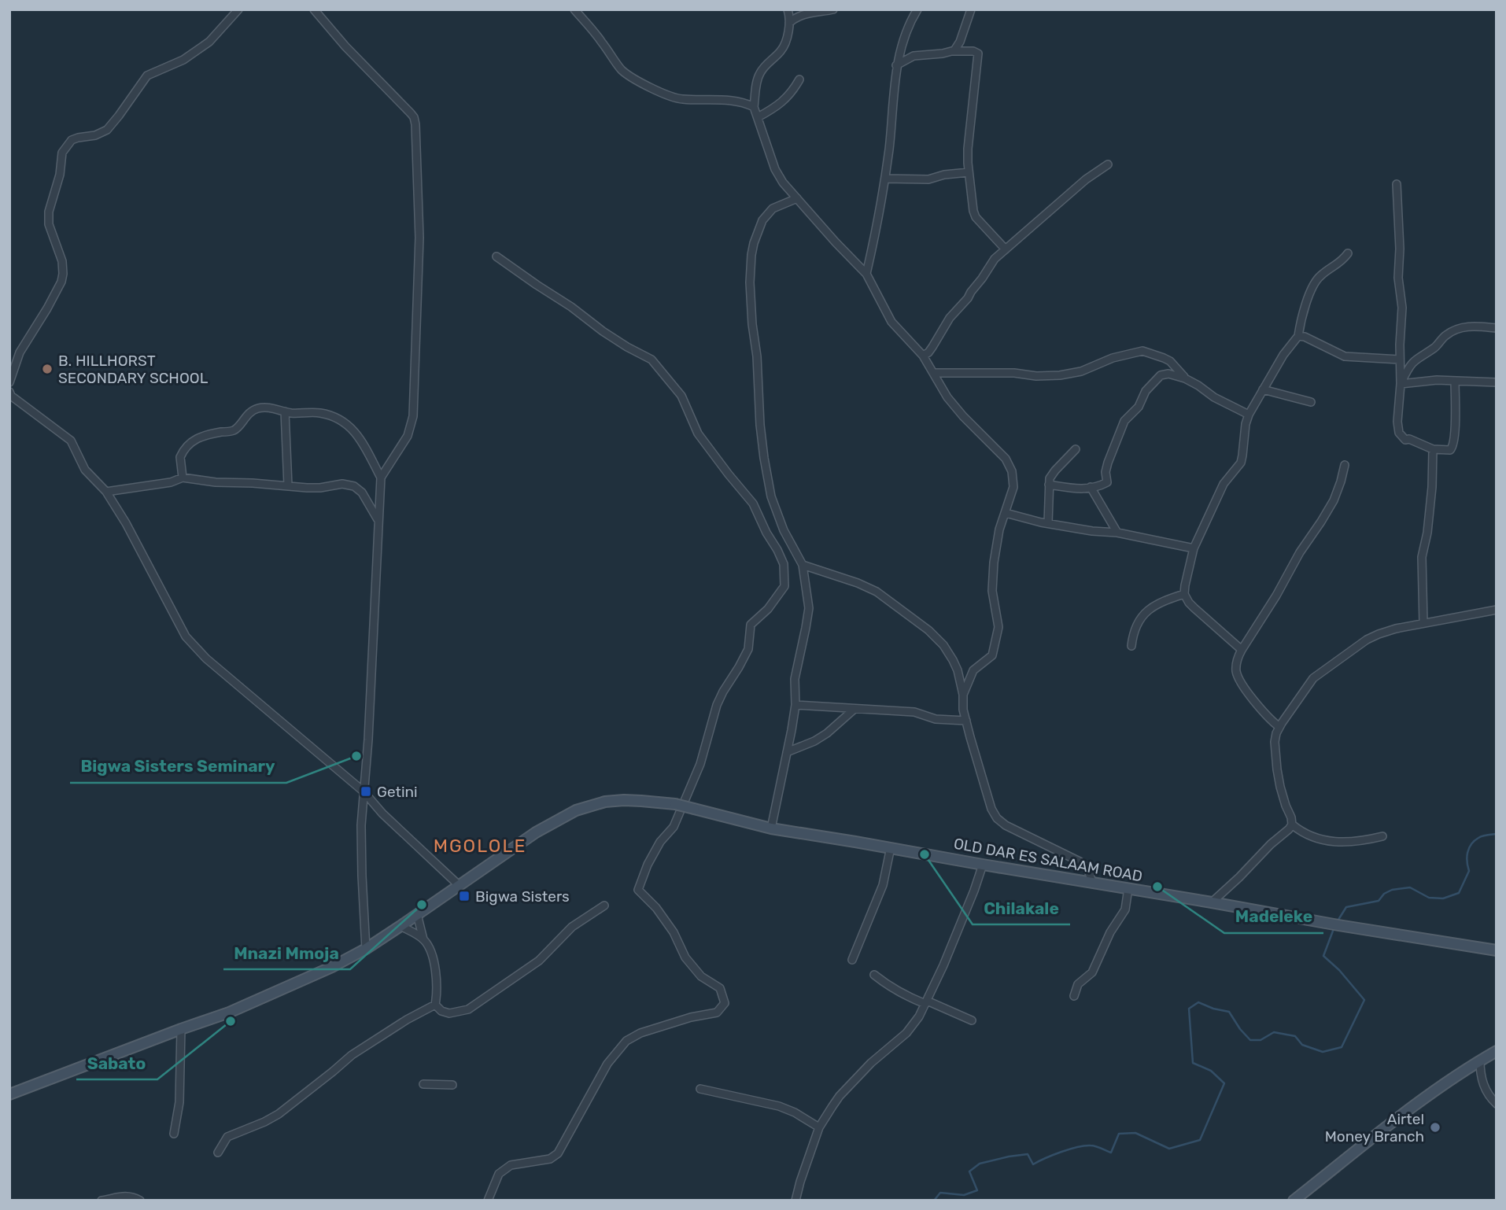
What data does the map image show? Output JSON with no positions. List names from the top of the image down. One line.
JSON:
{"streets":{"street":["OLD DAR ES SALAAM ROAD"]},"districts":["MGOLOLE"],"places":{"other":["B. HILLHORST SECONDARY SCHOOL","Bigwa Sisters Seminary","Chilakale","Madeleke","Mnazi Mmoja","Sabato","Airtel Money Branch"],"transit":["Getini","Bigwa Sisters"]}}
